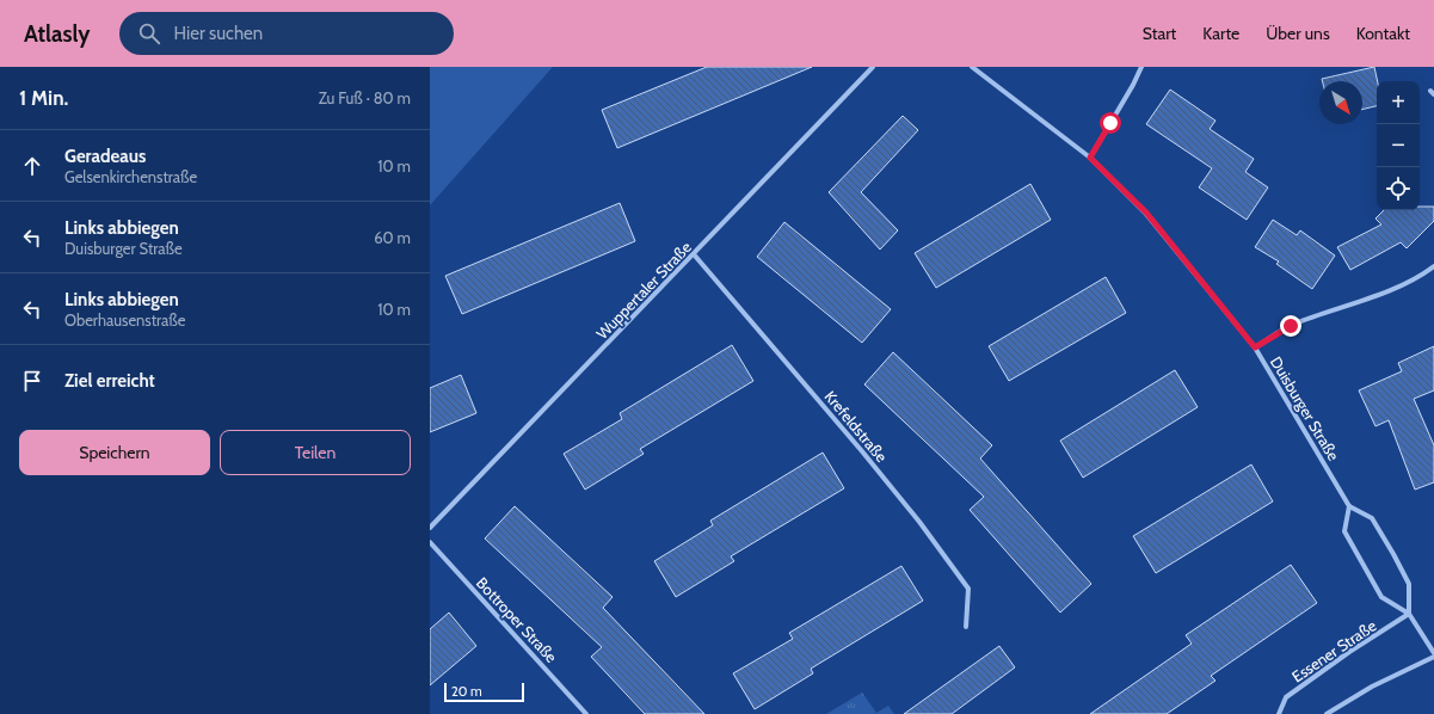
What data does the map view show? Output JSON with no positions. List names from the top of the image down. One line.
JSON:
{"streets":{"street":["Wuppertaler Straße","Duisburger Straße","Krefeldstraße","Bottroper Straße","Essener Straße"]},"crossings":[["Wuppertaler Straße","Krefeldstraße"]],"scale_bar":"20 m","north":"bottom right","page":{"header":"Atlasly","search":"Hier suchen","nav":["Start","Karte","Über uns","Kontakt"],"heading":["1 Min.","Zu Fuß · 80 m"],"map_buttons":["+","−"],"list":[["Geradeaus","Gelsenkirchenstraße","10 m"],["Links abbiegen","Duisburger Straße","60 m"],["Links abbiegen","Oberhausenstraße","10 m"],"Ziel erreicht"],"buttons":["Speichern","Teilen"],"scale":"20 m"}}
